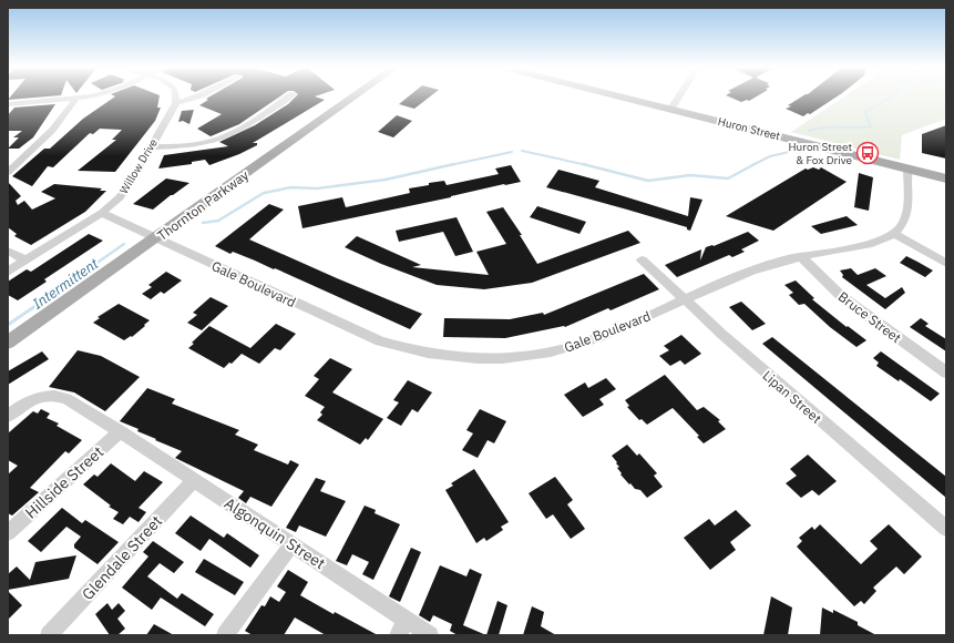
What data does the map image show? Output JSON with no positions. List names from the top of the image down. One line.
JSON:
{"streets":{"main road":["Huron Street","Thornton Parkway"],"street":["Willow Drive","Gale Boulevard","Bruce Street","Lipan Street","Hillside Street","Algonquin Street","Glendale Street"]},"crossings":[["Willow Drive","Gale Boulevard"],["Thornton Parkway","Gale Boulevard"],["Gale Boulevard","Bruce Street"],["Gale Boulevard","Lipan Street"],["Hillside Street","Algonquin Street"],["Algonquin Street","Glendale Street"]],"water":["Intermittent"],"places":{"bus stop":["Huron Street & Fox Drive"]}}
